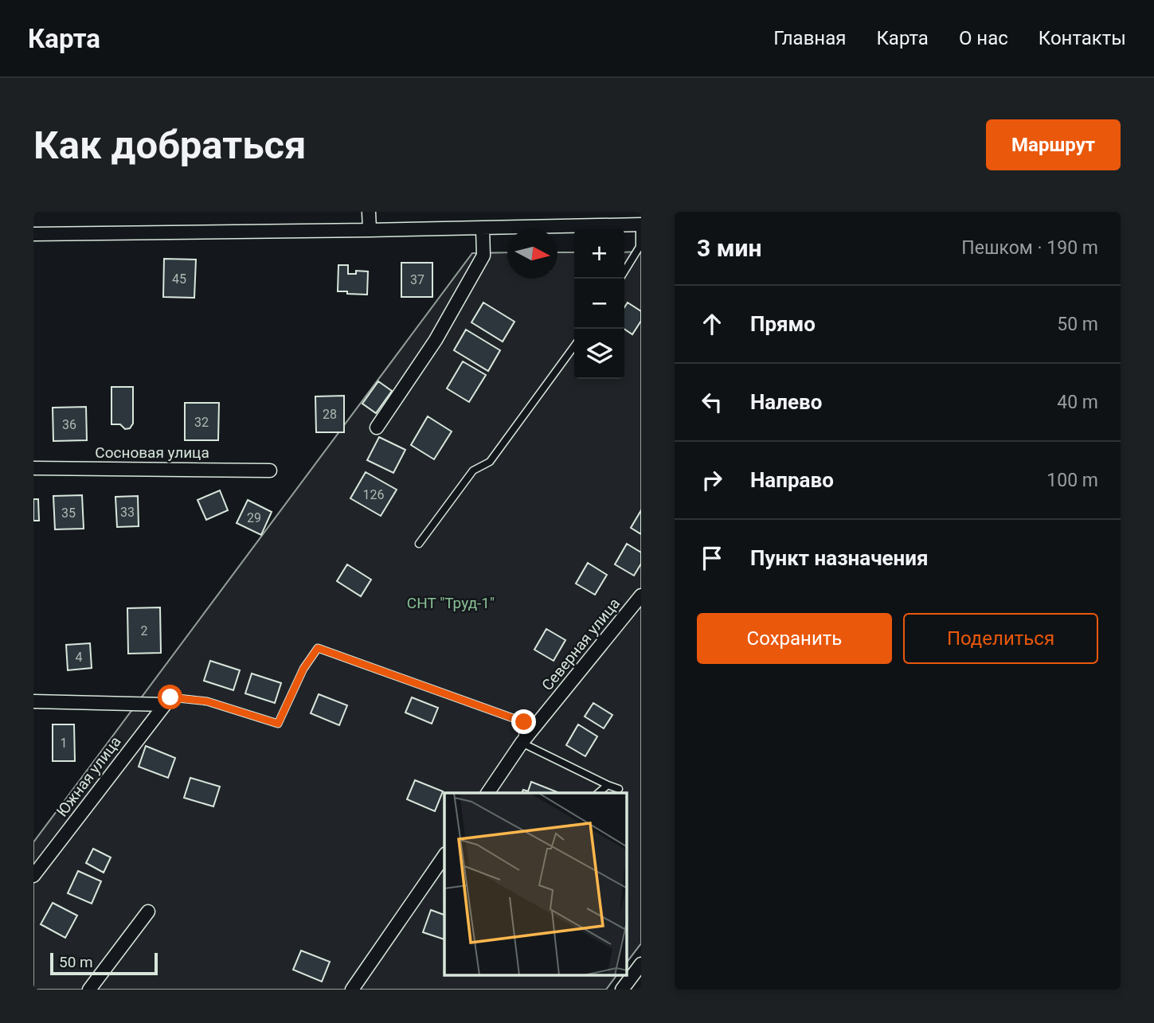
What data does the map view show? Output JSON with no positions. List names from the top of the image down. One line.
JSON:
{"streets":{"street":["Сосновая улица","Северная улица","Южная улица"]},"parks":["СНТ \"Труд-1\""],"house_numbers":["45","37","28","32","36","126","33","35","29","2","4","1"],"scale_bar":"50 m","north":"right","page":{"header":"Карта","nav":["Главная","Карта","О нас","Контакты"],"buttons":["Маршрут",["Сохранить","Поделиться"]],"title":"Как добраться","heading":["3 мин","Пешком · 190 m"],"map_buttons":["+","−"],"list":[["Прямо","50 m"],["Налево","40 m"],["Направо","100 m"],"Пункт назначения"],"scale":"50 m"}}
